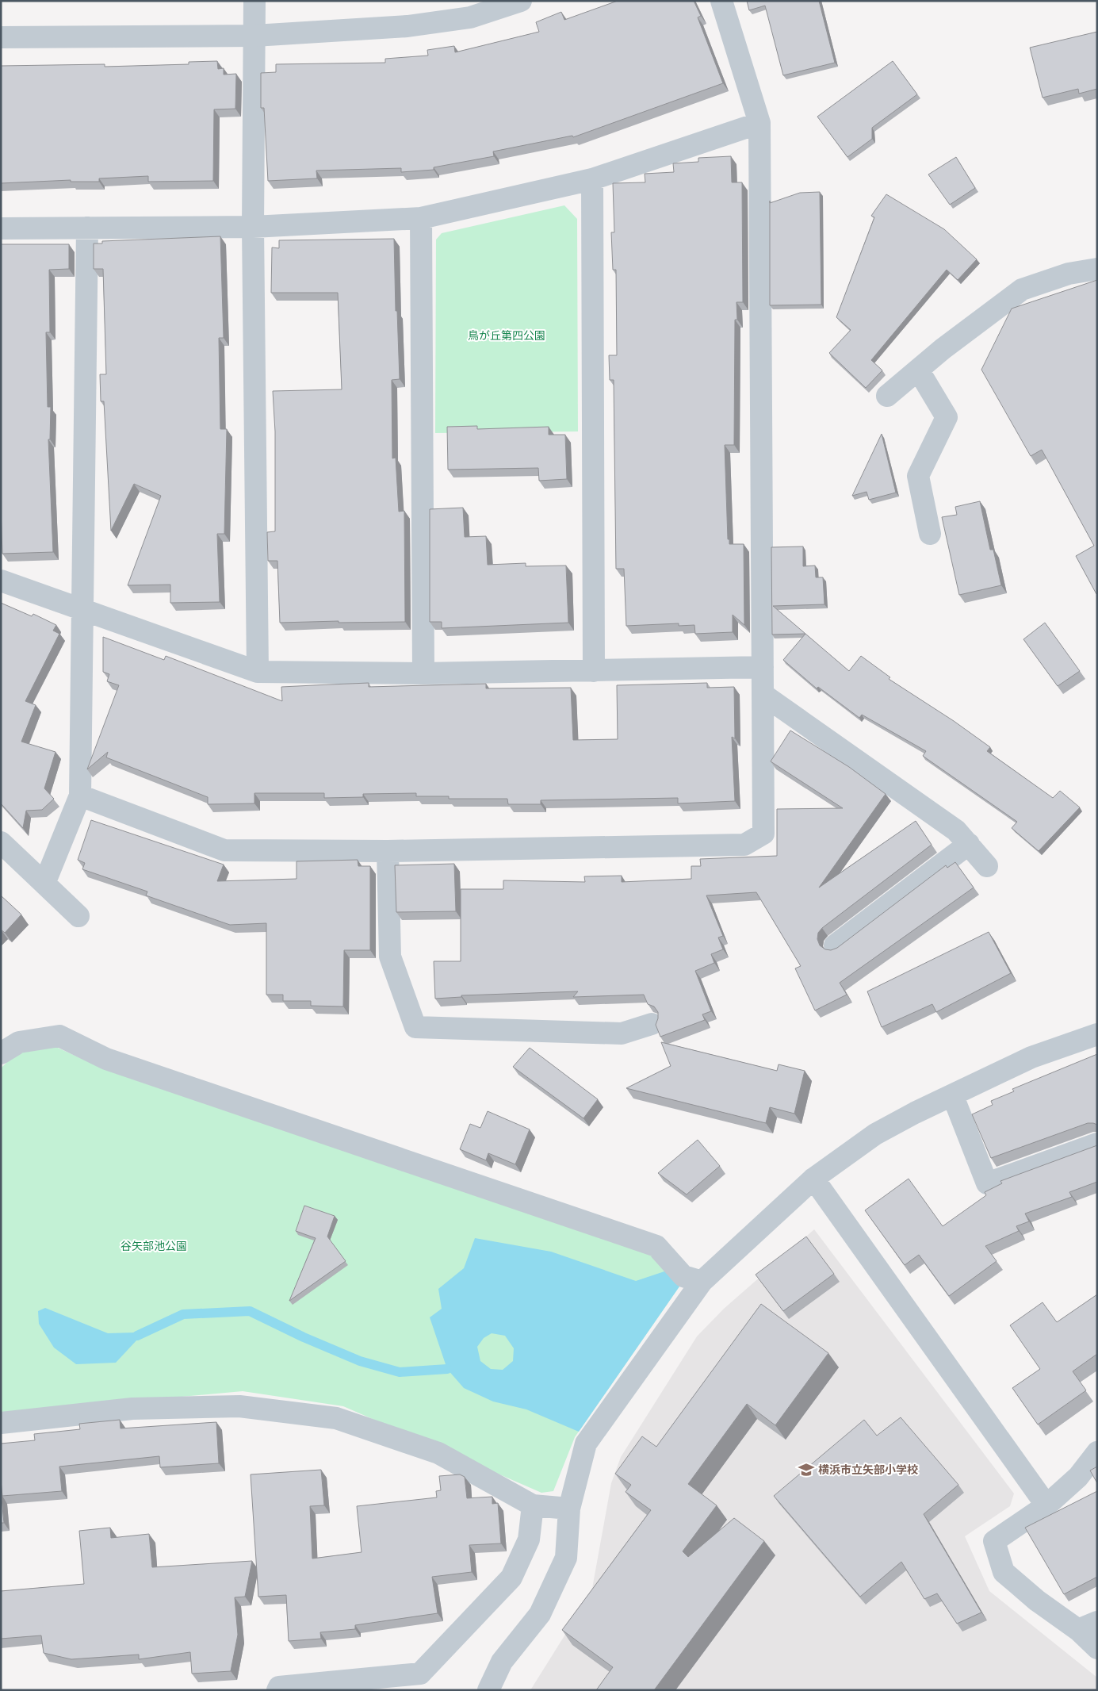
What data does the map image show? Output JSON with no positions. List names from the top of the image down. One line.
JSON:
{"parks":["鳥が丘第四公園","谷矢部池公園"],"places":{"school or university":["横浜市立矢部小学校"]}}
